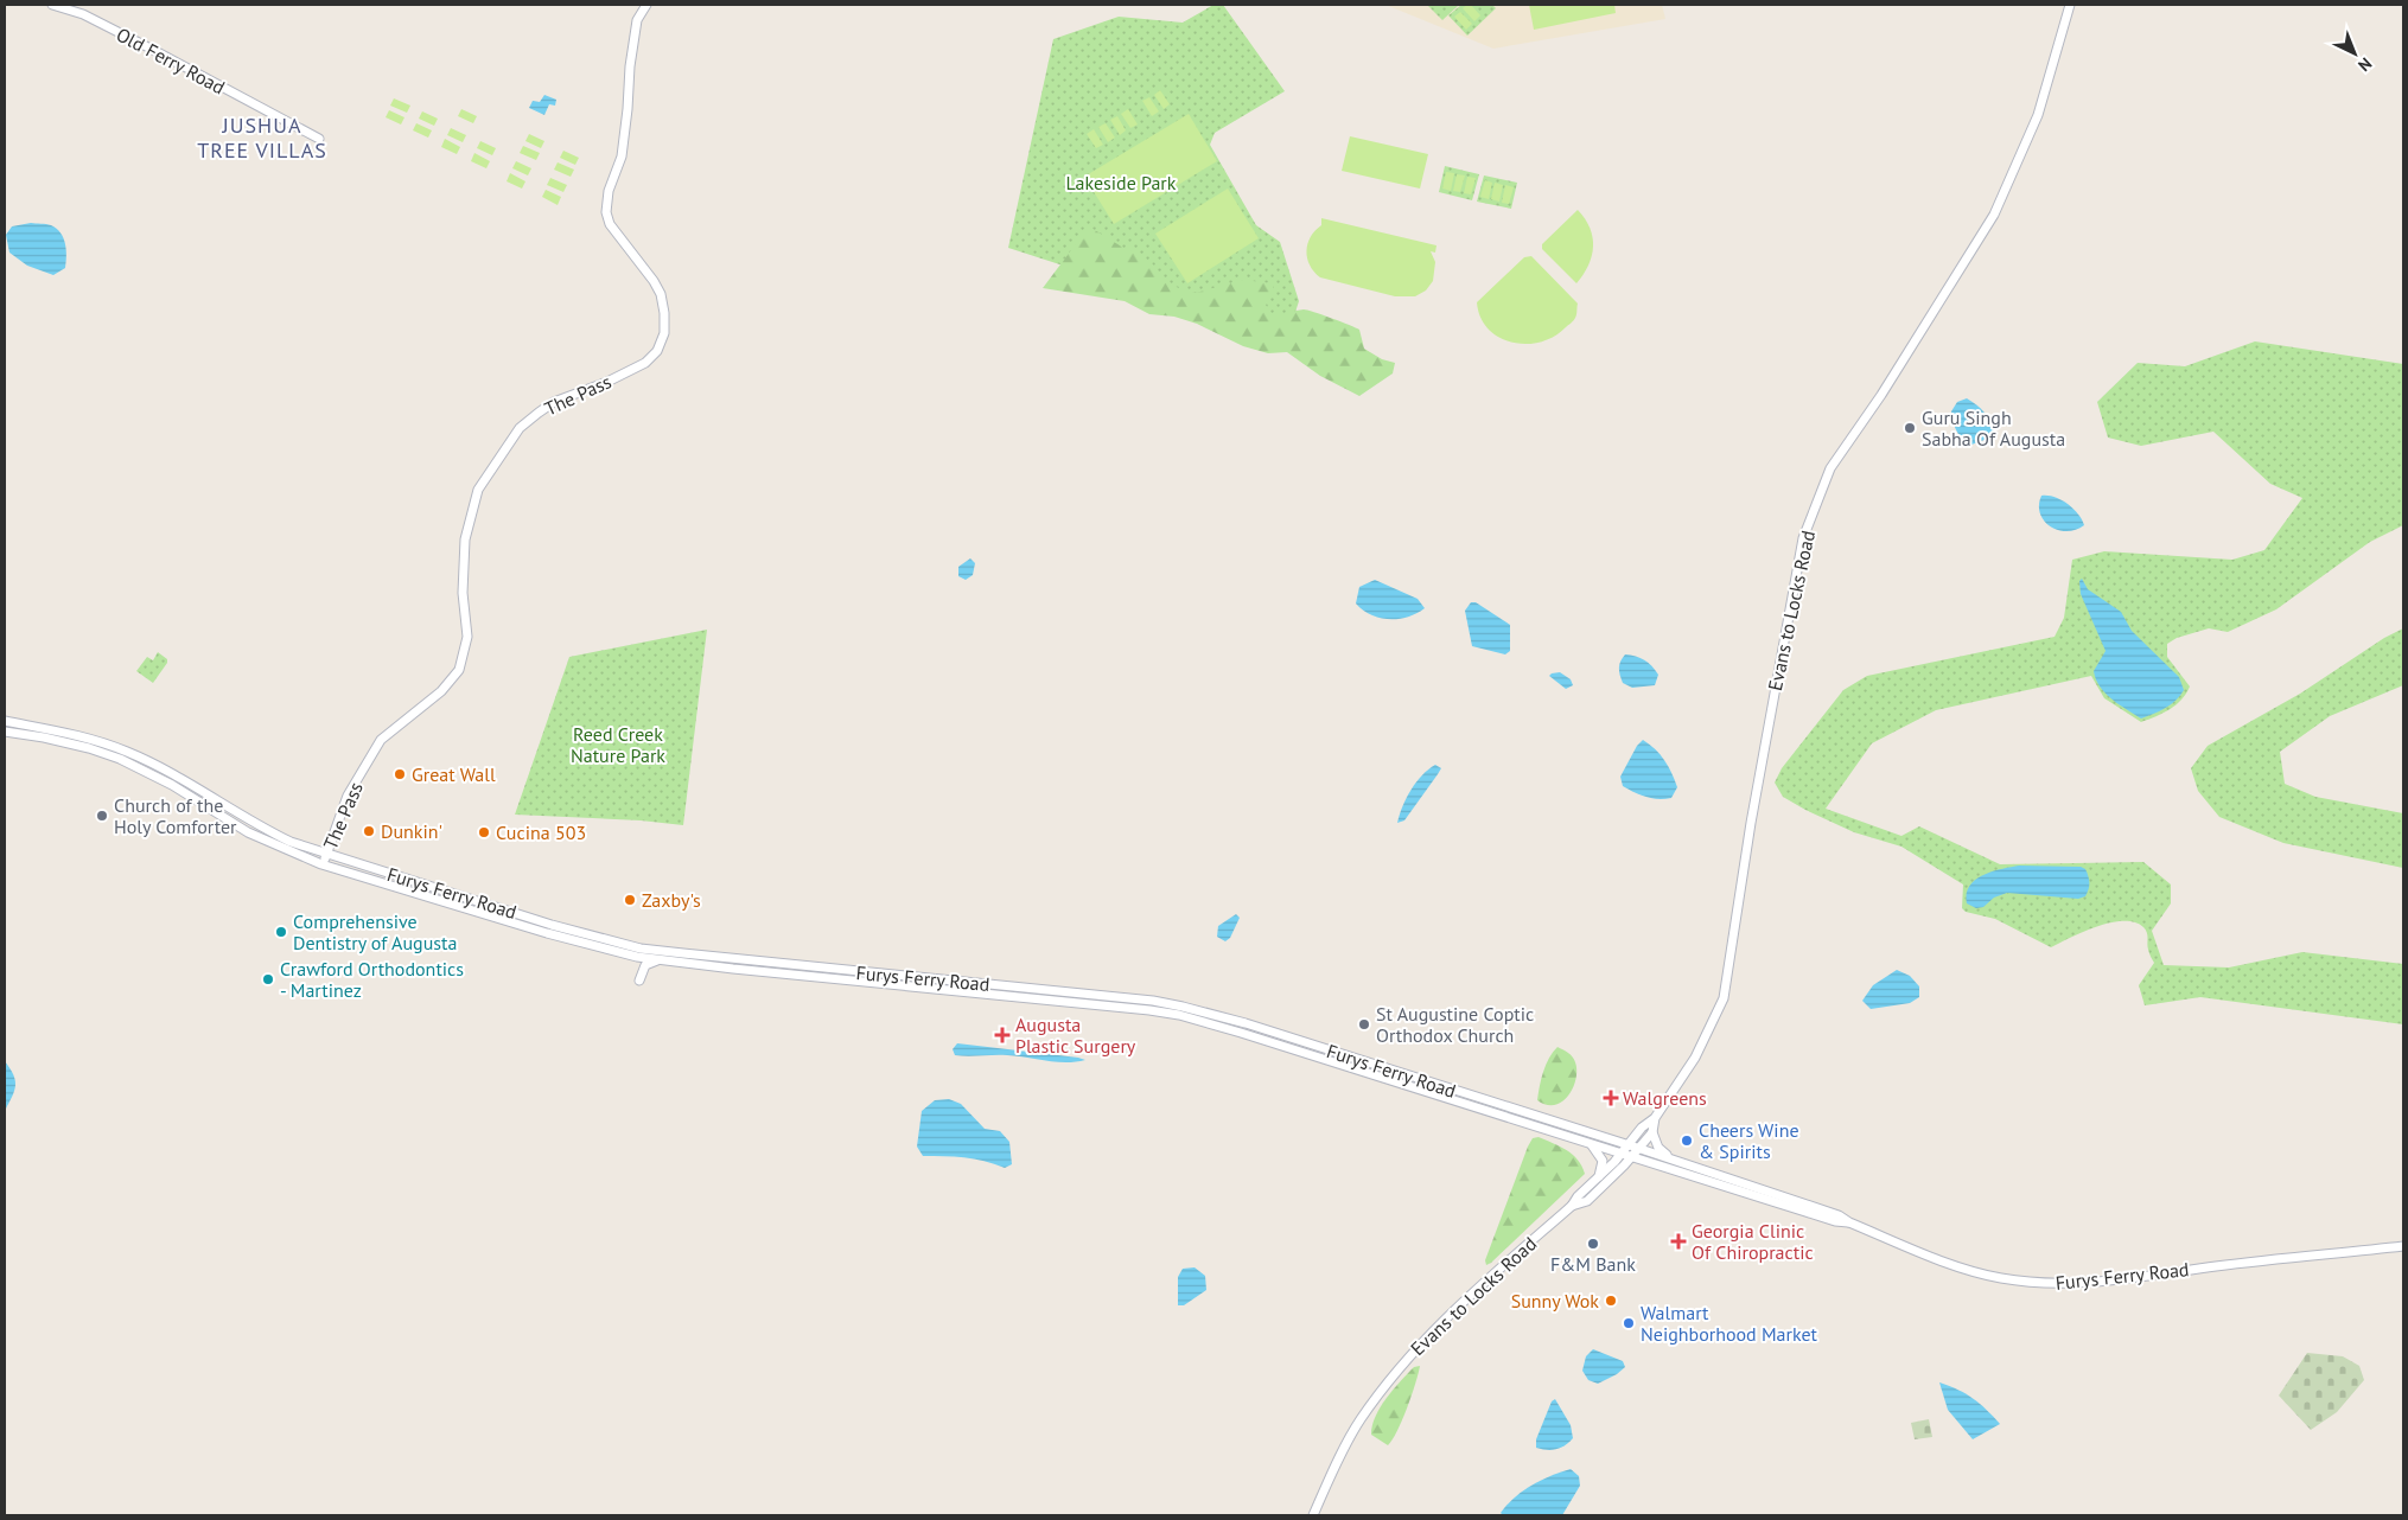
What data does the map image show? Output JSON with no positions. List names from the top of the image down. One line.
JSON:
{"streets":{"main road":["Old Ferry Road","The Pass","Evans to Locks Road","Furys Ferry Road"]},"crossings":[["The Pass","Furys Ferry Road"],["Evans to Locks Road","Furys Ferry Road"]],"districts":["JUSHUA TREE VILLAS"],"parks":["Lakeside Park","Reed Creek Nature Park"],"places":{"other":["Guru Singh Sabha Of Augusta","Great Wall","Church of the Holy Comforter","Dunkin'","Cucina 503","Zaxby's","Comprehensive Dentistry of Augusta","Crawford Orthodontics - Martinez","St Augustine Coptic Orthodox Church","Cheers Wine & Spirits","F&M Bank","Sunny Wok","Walmart Neighborhood Market"],"health":["Augusta Plastic Surgery","Walgreens","Georgia Clinic Of Chiropractic"]},"north":"bottom right"}
